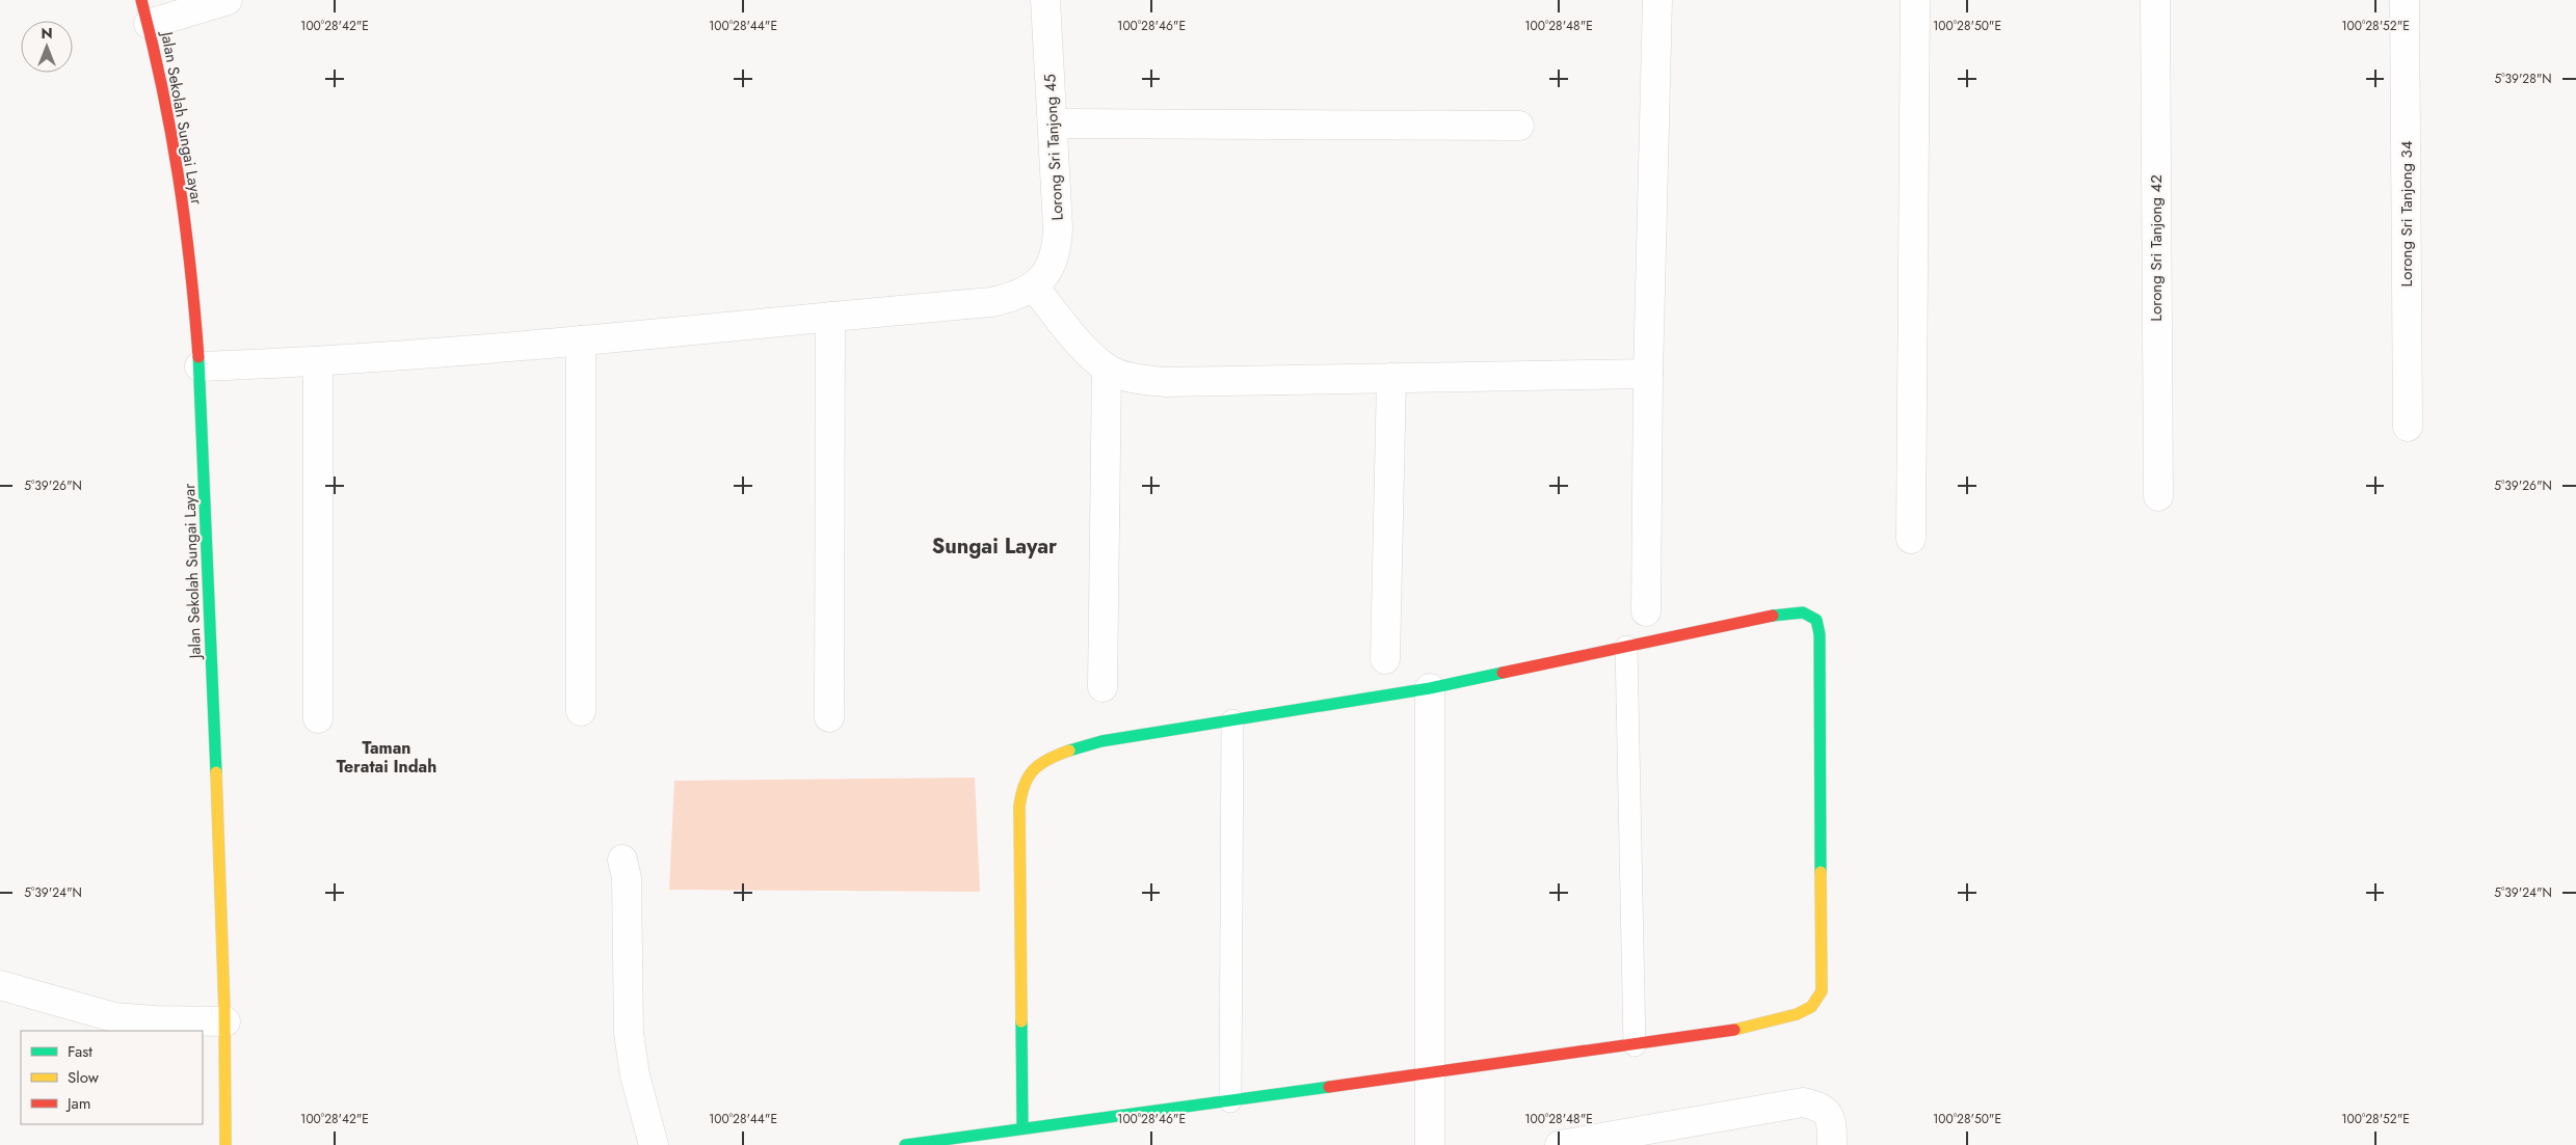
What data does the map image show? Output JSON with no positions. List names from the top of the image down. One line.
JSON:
{"streets":{"street":["Jalan Sekolah Sungai Layar","Lorong Sri Tanjong 45","Lorong Sri Tanjong 34","Lorong Sri Tanjong 42"]},"districts":["Sungai Layar","Taman Teratai Indah"],"legend":["Fast","Slow","Jam"],"north":"top","coordinates":["100°28'42\"E","100°28'44\"E","100°28'46\"E","100°28'48\"E","100°28'50\"E","100°28'52\"E","5°39'28\"N","5°39'26\"N","5°39'24\"N"]}
